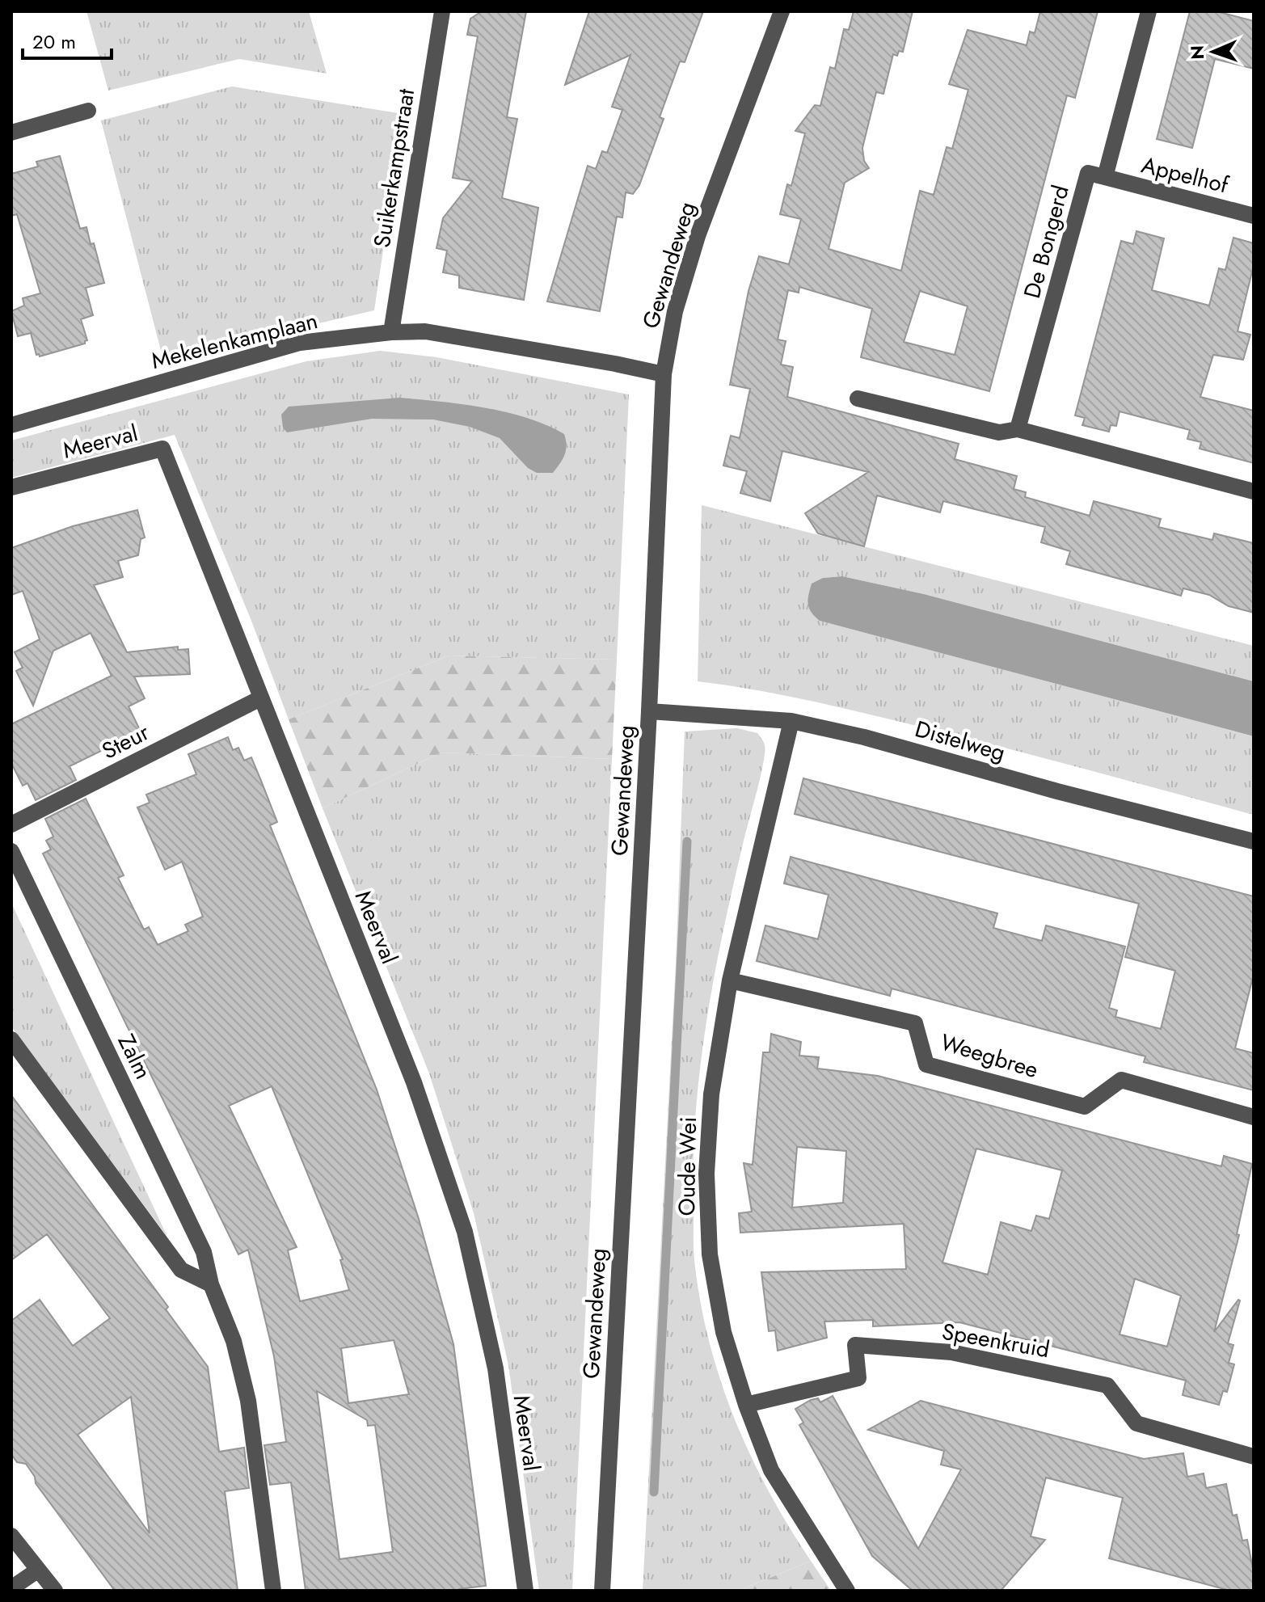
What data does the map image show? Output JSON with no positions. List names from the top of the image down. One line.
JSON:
{"streets":{"street":["Suikerkampstraat","Appelhof","De Bongerd","Gewandeweg","Mekelenkamplaan","Meerval","Distelweg","Steur","Weegbree","Zalm","Oude Wei","Speenkruid"]},"crossings":[["Suikerkampstraat","Mekelenkamplaan"],["Appelhof","De Bongerd"],["Gewandeweg","Mekelenkamplaan"],["Gewandeweg","Distelweg"],["Meerval","Steur"],["Distelweg","Oude Wei"],["Weegbree","Oude Wei"],["Oude Wei","Speenkruid"]],"scale_bar":"20 m","north":"left"}
